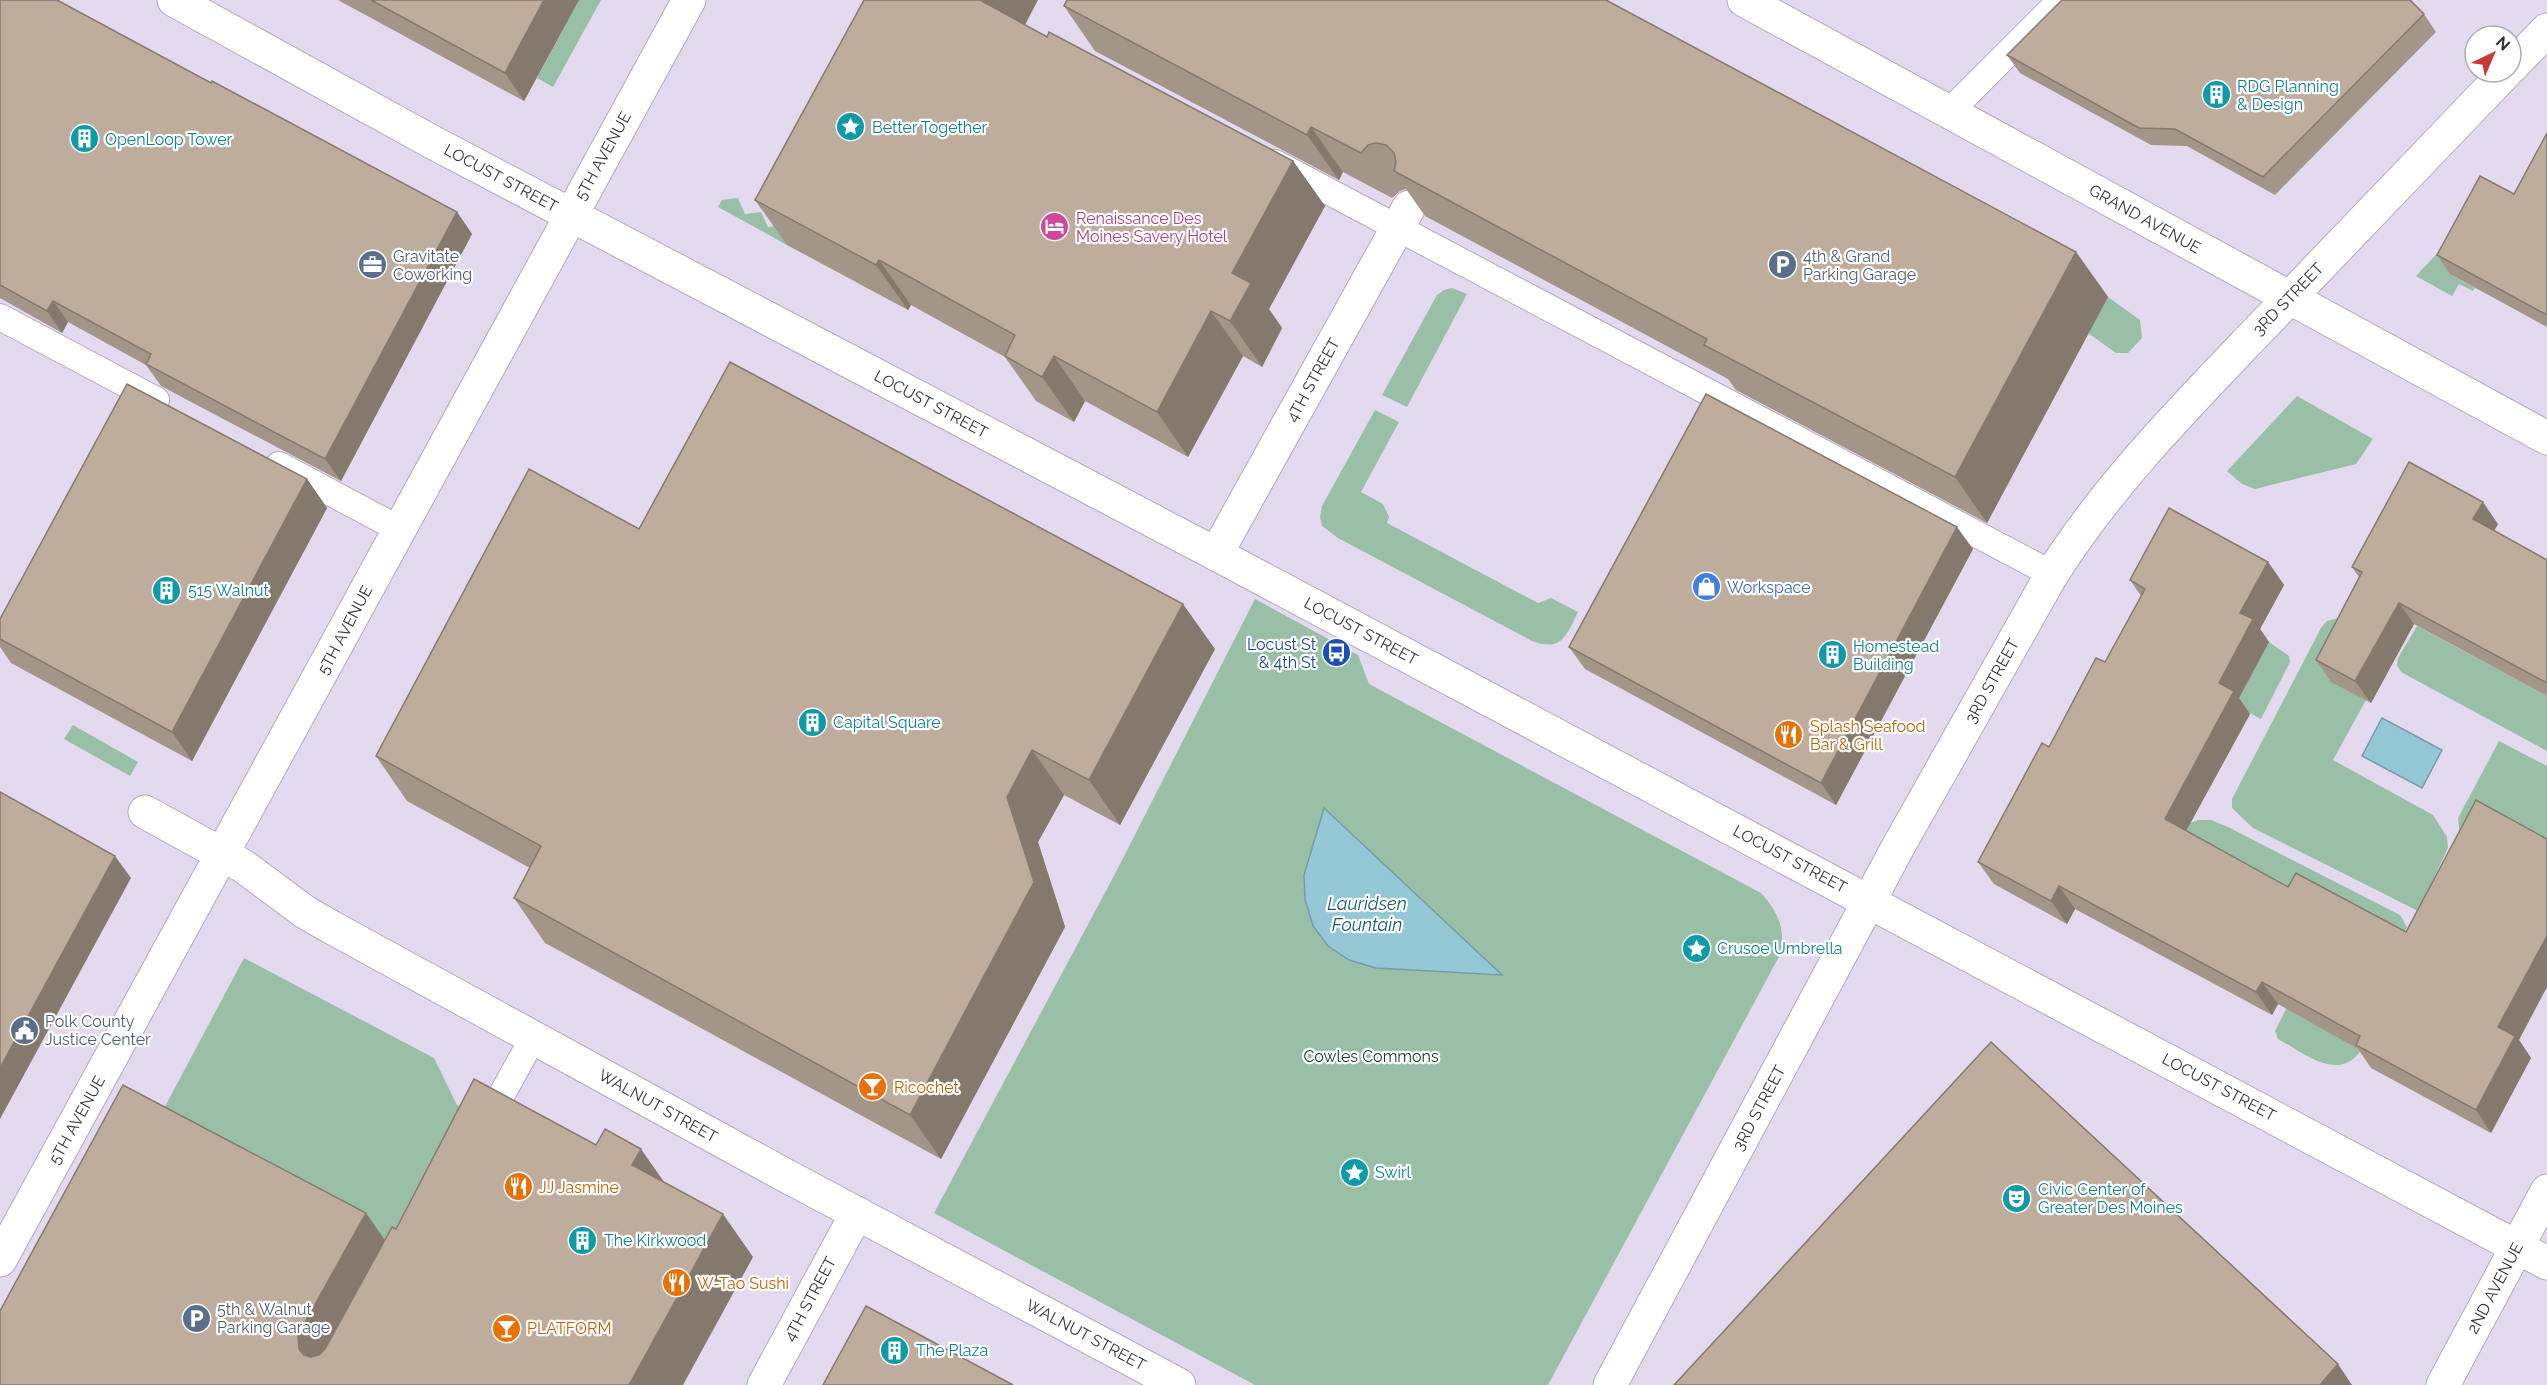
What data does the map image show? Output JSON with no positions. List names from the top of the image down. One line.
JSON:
{"streets":{"main road":["5TH AVENUE","LOCUST STREET","GRAND AVENUE","3RD STREET","4TH STREET","WALNUT STREET","2ND AVENUE"]},"crossings":[["5TH AVENUE","LOCUST STREET"],["5TH AVENUE","WALNUT STREET"],["LOCUST STREET","3RD STREET"],["LOCUST STREET","4TH STREET"],["LOCUST STREET","2ND AVENUE"],["GRAND AVENUE","3RD STREET"],["4TH STREET","WALNUT STREET"]],"water":["Lauridsen Fountain"],"parks":["Cowles Commons"],"places":{"building":["RDG Planning & Design","OpenLoop Tower","515 Walnut","Homestead Building","Capital Square","The Kirkwood","The Plaza"],"place":["Better Together","Crusoe Umbrella","Swirl"],"hotel":["Renaissance Des Moines Savery Hotel"],"office":["Gravitate Coworking"],"parking":["4th & Grand Parking Garage","5th & Walnut Parking Garage"],"shop":["Workspace"],"bus stop":["Locust St & 4th St"],"restaurant":["Splash Seafood Bar & Grill","JJ Jasmine","W-Tao Sushi"],"public building":["Polk County Justice Center"],"bar":["Ricochet","PLATFORM"],"theatre":["Civic Center of Greater Des Moines"]},"north":"top right"}
